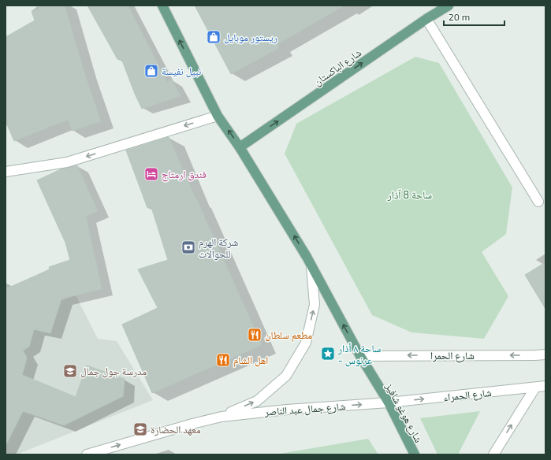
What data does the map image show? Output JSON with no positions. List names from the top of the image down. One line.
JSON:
{"streets":{"main road":["شارع الباكستان","شارع هوغو شافيز"],"street":["شارع الحمرا","شارع الحمراء","شارع جمال عبد الناصر"]},"crossings":[["شارع الباكستان","شارع هوغو شافيز"],["شارع الحمرا","شارع هوغو شافيز"],["شارع الحمراء","شارع جمال عبد الناصر"],["شارع الحمراء","شارع هوغو شافيز"],["شارع جمال عبد الناصر","شارع هوغو شافيز"]],"one_way":["شارع الباكستان","شارع الحمرا","شارع الحمراء","شارع جمال عبد الناصر","شارع هوغو شافيز"],"parks":["ساحة 8 آذار"],"places":{"shop":["ريستور موبايل","نبيل نفيسة"],"hotel":["فندق ارمتاج"],"bank":["شركة الهرم للحوالات"],"restaurant":["مطعم سلطان","اهل الشام"],"place":["ساحة ٨ أذار - عرنوس"],"school or university":["مدرسة جول جمال","معهد الحضارة"]},"scale_bar":"20 m"}
